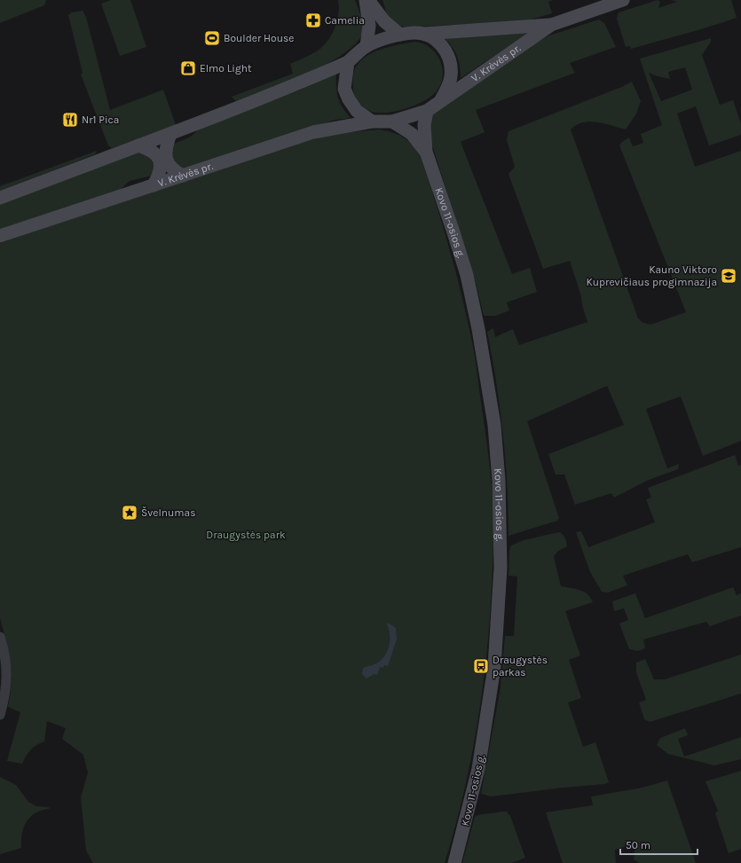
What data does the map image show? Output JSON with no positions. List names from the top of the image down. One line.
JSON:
{"streets":{"main road":["V. Krėvės pr.","Kovo 11-osios g."]},"crossings":[["V. Krėvės pr.","Kovo 11-osios g."]],"parks":["Draugystės park"],"places":{"pharmacy":["Camelia"],"sports":["Boulder House"],"shop":["Elmo Light"],"restaurant":["Nr1 Pica"],"school or university":["Kauno Viktoro Kuprevičiaus progimnazija"],"place":["Švelnumas"],"bus stop":["Draugystės parkas"]},"scale_bar":"50 m"}
